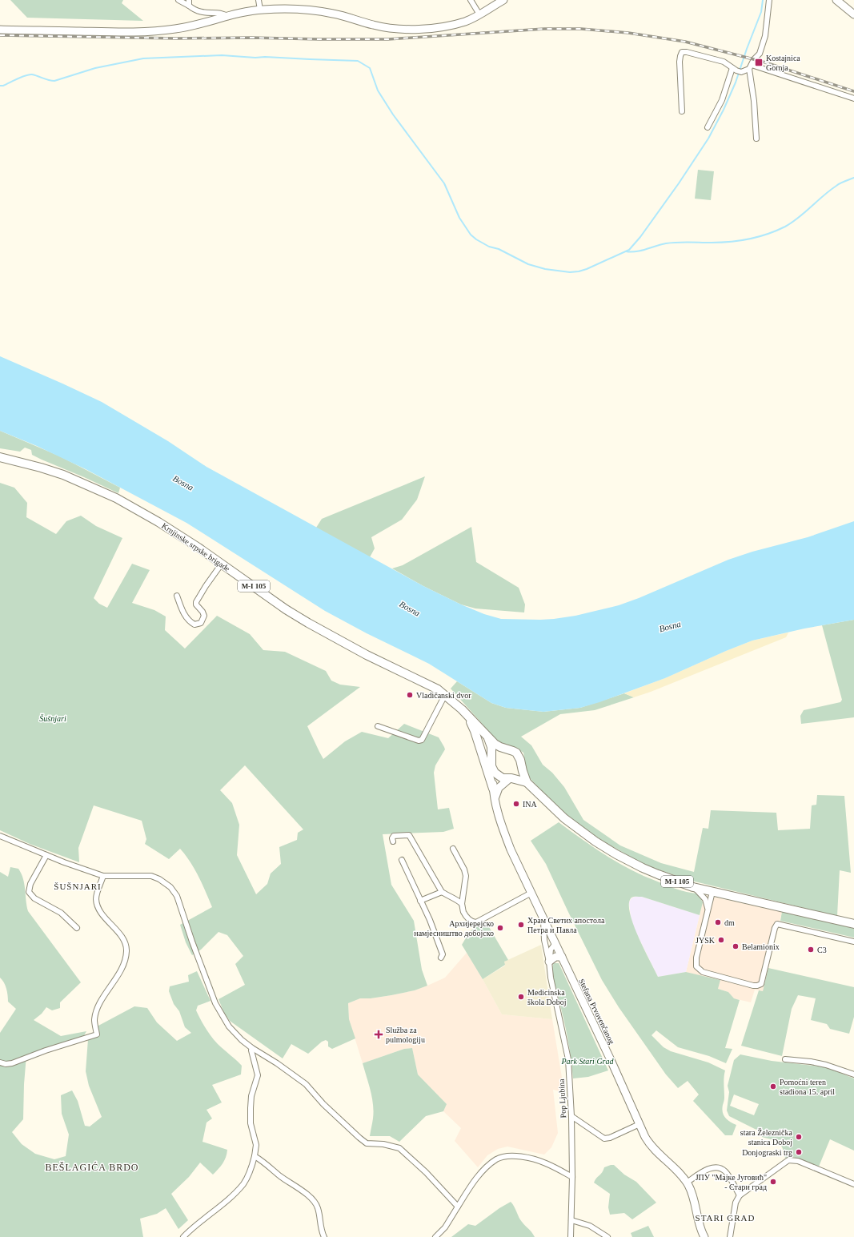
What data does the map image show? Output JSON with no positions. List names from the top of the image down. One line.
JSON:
{"streets":{"main road":["Krnjinske srpske brigade","M-I 105"],"street":["Stefana Prvovenčanog","Pop Ljubina"]},"crossings":[["Krnjinske srpske brigade","M-I 105"],["M-I 105","Stefana Prvovenčanog"]],"districts":["ŠUŠNJARI","BEŠLAGIĆA BRDO","STARI GRAD"],"water":["Bosna"],"parks":["Šušnjari","Park Stari Grad"],"places":{"transit":["Kostajnica Gornja"],"other":["Vladičanski dvor","INA","dm","Храм Светих апостола Петра и Павла","Архијерејско намјесништво добојско","JYSK","Belamionix","C3","Medicinska škola Doboj","Pomoćni teren stadiona 15. april","stara Železnička stanica Doboj","Donjograski trg","ЈПУ \"Мајке Југовић\" - Стари град"],"health":["Služba za pulmologiju"]}}
